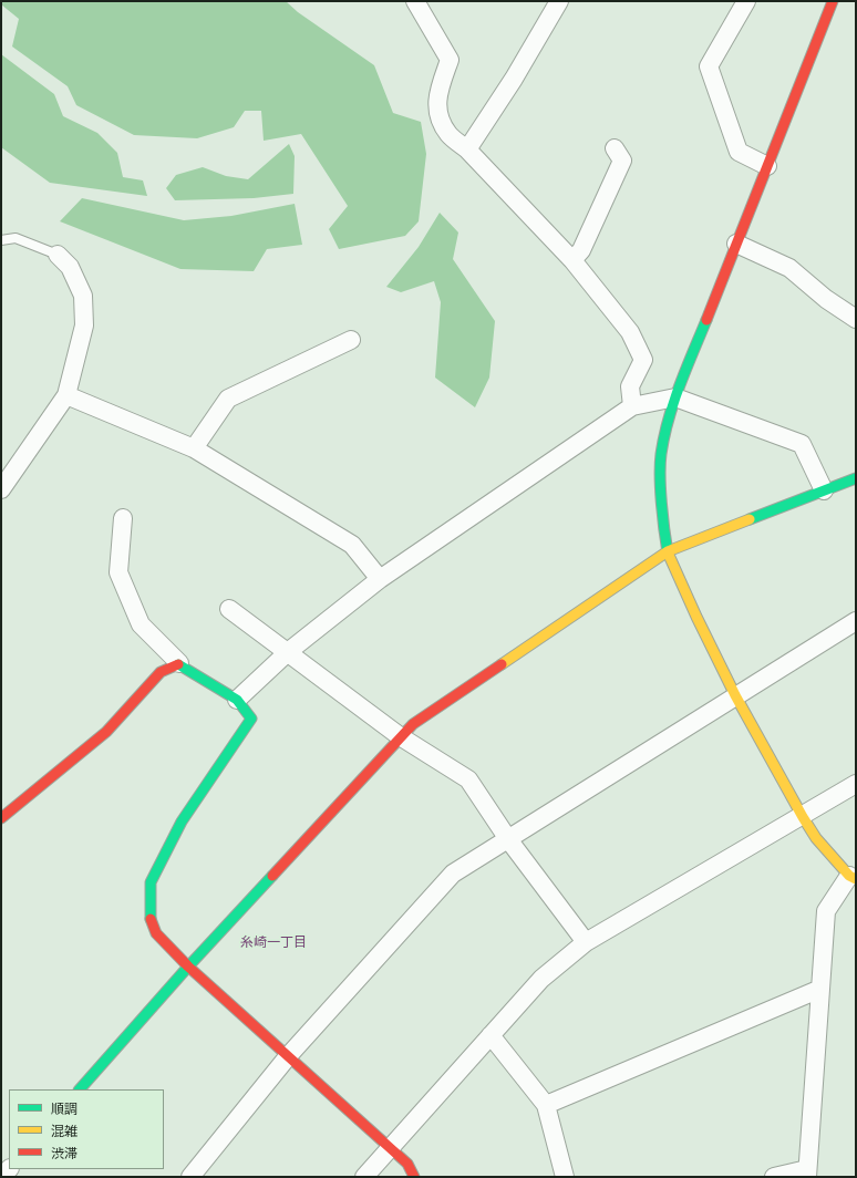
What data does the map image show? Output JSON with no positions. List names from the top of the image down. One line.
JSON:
{"districts":["糸崎一丁目"],"legend":["順調","混雑","渋滞"]}
